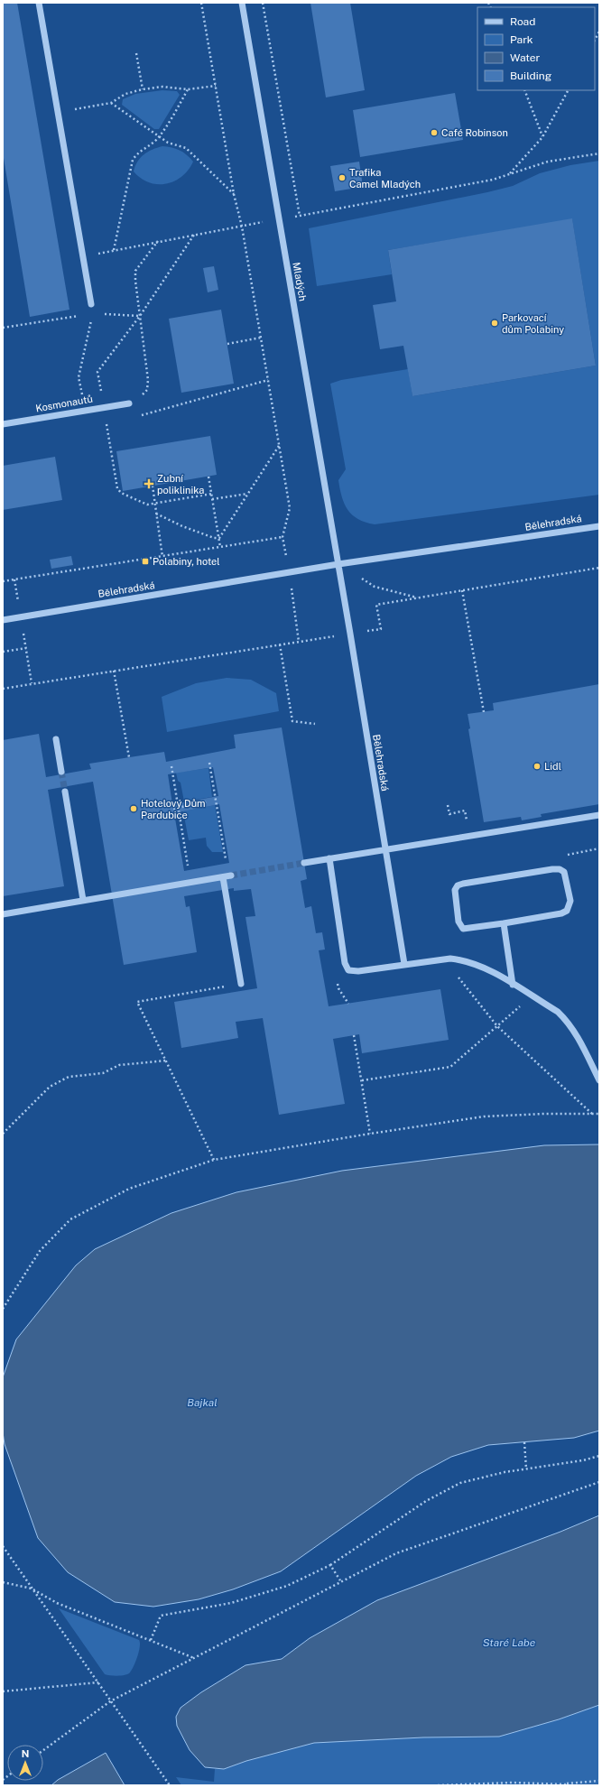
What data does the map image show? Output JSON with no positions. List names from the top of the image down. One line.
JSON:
{"streets":{"street":["Mladých","Kosmonautů","Bělehradská"]},"crossings":[["Mladých","Bělehradská"]],"water":["Bajkal","Staré Labe"],"places":{"other":["Café Robinson","Trafika Camel Mladých","Parkovací dům Polabiny","Lidl","Hotelový Dům Pardubice"],"health":["Zubní poliklinika"],"transit":["Polabiny, hotel"]},"legend":["Road","Park","Water","Building"],"north":"top"}
